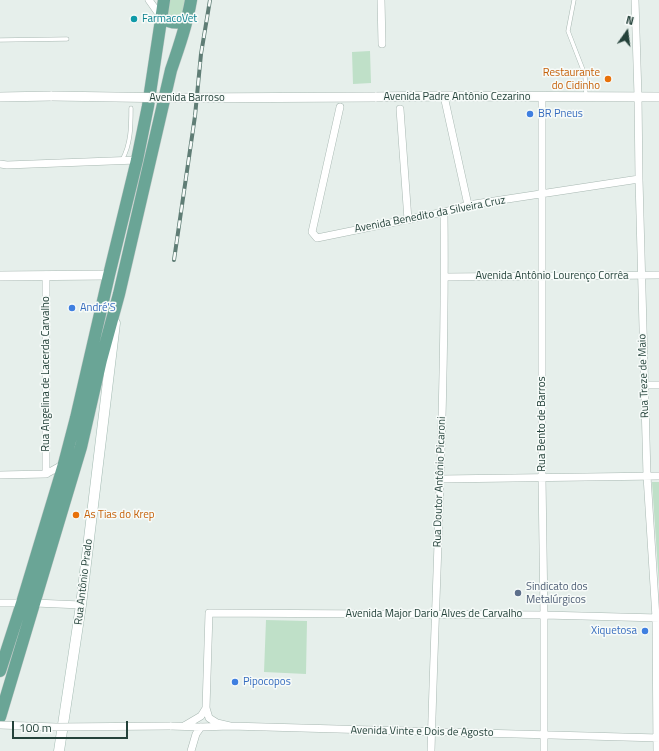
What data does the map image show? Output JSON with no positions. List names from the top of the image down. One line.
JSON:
{"streets":{"main road":["Rua Antônio Prado"],"street":["Avenida Padre Antônio Cezarino","Avenida Barroso","Avenida Benedito da Silveira Cruz","Avenida Antônio Lourenço Corrêa","Rua Angelina de Lacerda Carvalho","Rua Treze de Maio","Rua Bento de Barros","Rua Doutor Antônio Picaroni","Avenida Major Dario Alves de Carvalho","Avenida Vinte e Dois de Agosto"]},"crossings":[["Avenida Padre Antônio Cezarino","Avenida Barroso"],["Avenida Padre Antônio Cezarino","Rua Treze de Maio"],["Avenida Padre Antônio Cezarino","Rua Bento de Barros"],["Avenida Benedito da Silveira Cruz","Rua Treze de Maio"],["Avenida Benedito da Silveira Cruz","Rua Bento de Barros"],["Avenida Benedito da Silveira Cruz","Rua Doutor Antônio Picaroni"],["Avenida Antônio Lourenço Corrêa","Rua Treze de Maio"],["Avenida Antônio Lourenço Corrêa","Rua Bento de Barros"],["Avenida Antônio Lourenço Corrêa","Rua Doutor Antônio Picaroni"],["Rua Treze de Maio","Avenida Major Dario Alves de Carvalho"],["Rua Treze de Maio","Avenida Vinte e Dois de Agosto"],["Rua Bento de Barros","Avenida Major Dario Alves de Carvalho"],["Rua Bento de Barros","Avenida Vinte e Dois de Agosto"],["Rua Doutor Antônio Picaroni","Avenida Major Dario Alves de Carvalho"],["Rua Doutor Antônio Picaroni","Avenida Vinte e Dois de Agosto"]],"places":["FarmacoVet","Restaurante do Cidinho","BR Pneus","André'S","As Tias do Krep","Sindicato dos Metalúrgicos","Xiquetosa","Pipocopos"],"scale_bar":"100 m","north":"top"}
